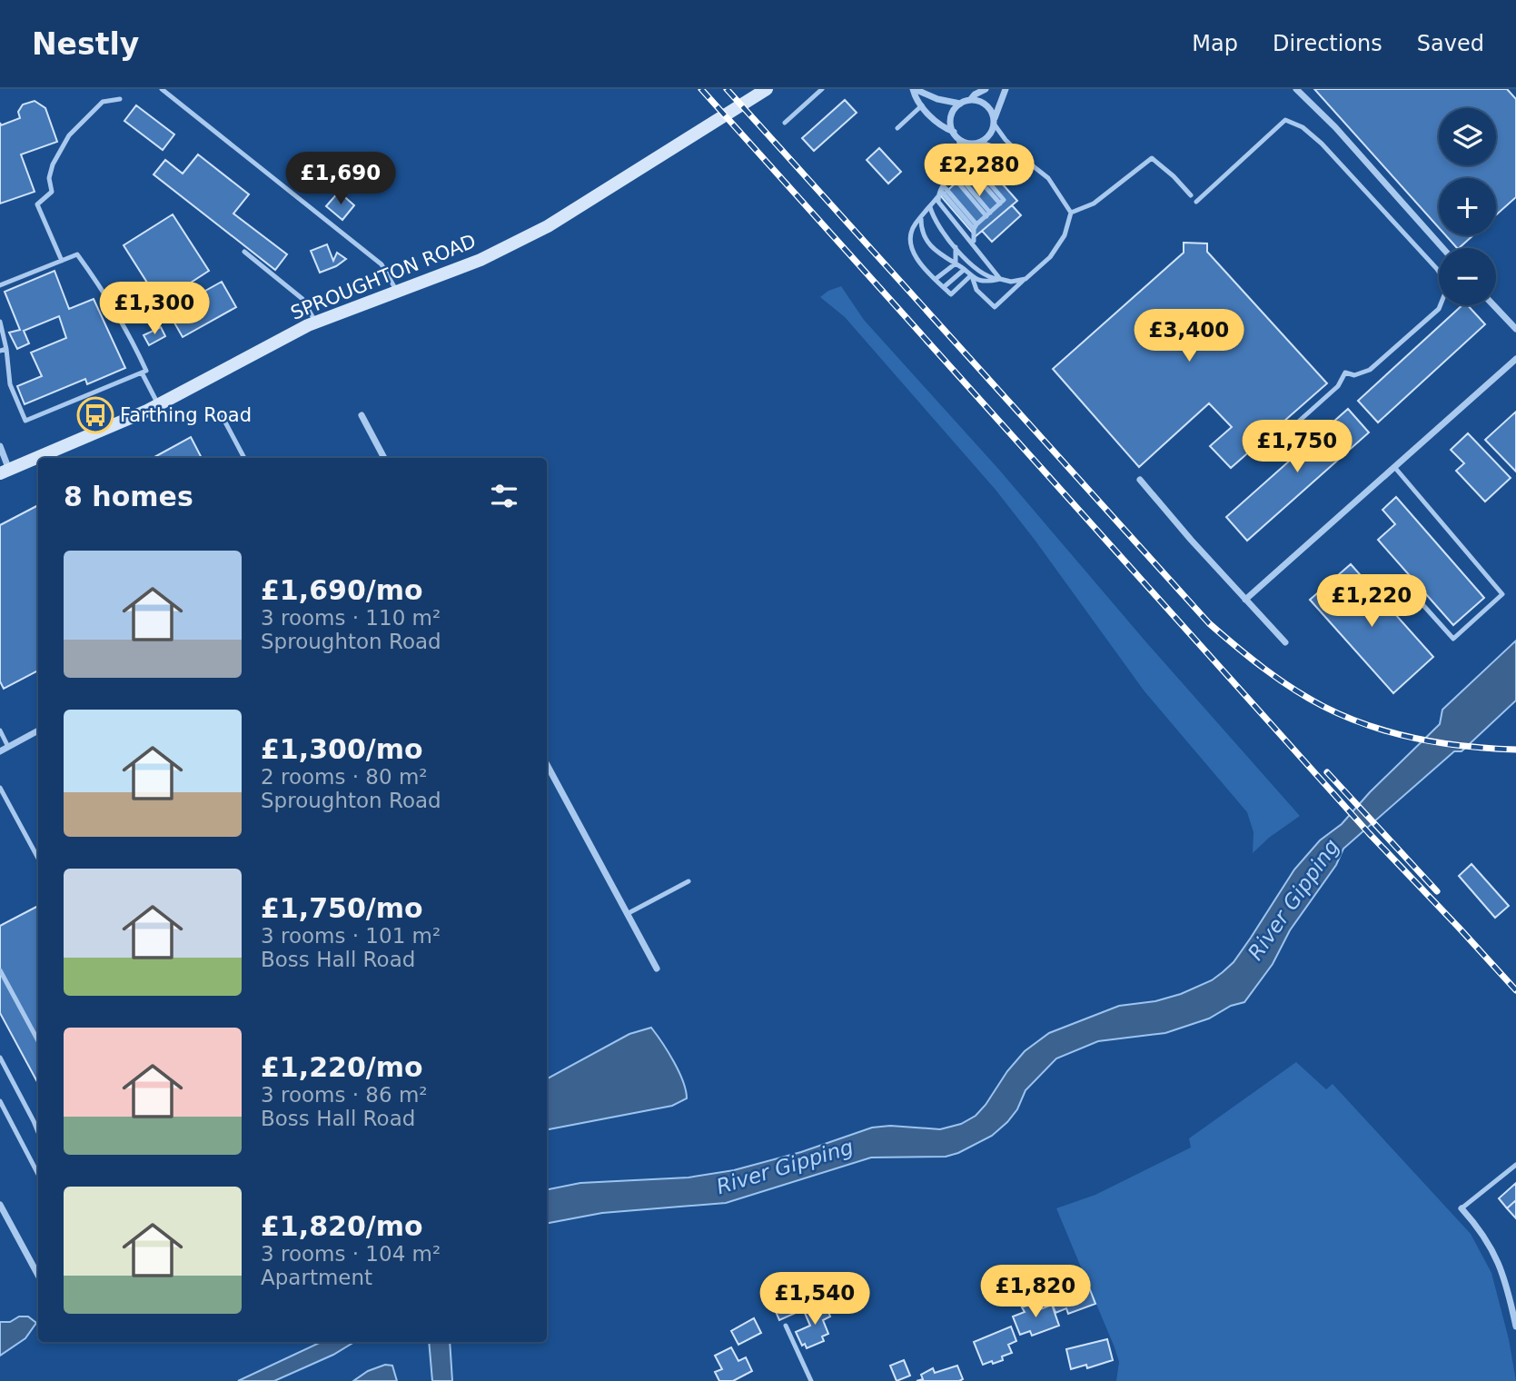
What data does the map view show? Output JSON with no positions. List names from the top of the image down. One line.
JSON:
{"streets":{"street":["SPROUGHTON ROAD"]},"water":["River Gipping"],"places":{"bus stop":["Farthing Road"]},"page":{"header":"Nestly","nav":["Map","Directions","Saved"],"map_buttons":["+","−"],"price":["£2,280","£1,690","£1,300","£3,400","£1,750","£1,220","£1,820","£1,540"],"heading":"8 homes","list":[{"name":"£1,690/mo","note":"3 rooms · 110 m² · Sproughton Road"},{"name":"£1,300/mo","note":"2 rooms · 80 m² · Sproughton Road"},{"name":"£1,750/mo","note":"3 rooms · 101 m² · Boss Hall Road"},{"name":"£1,220/mo","note":"3 rooms · 86 m² · Boss Hall Road"},{"name":"£1,820/mo","note":"3 rooms · 104 m² · Apartment"}]}}
